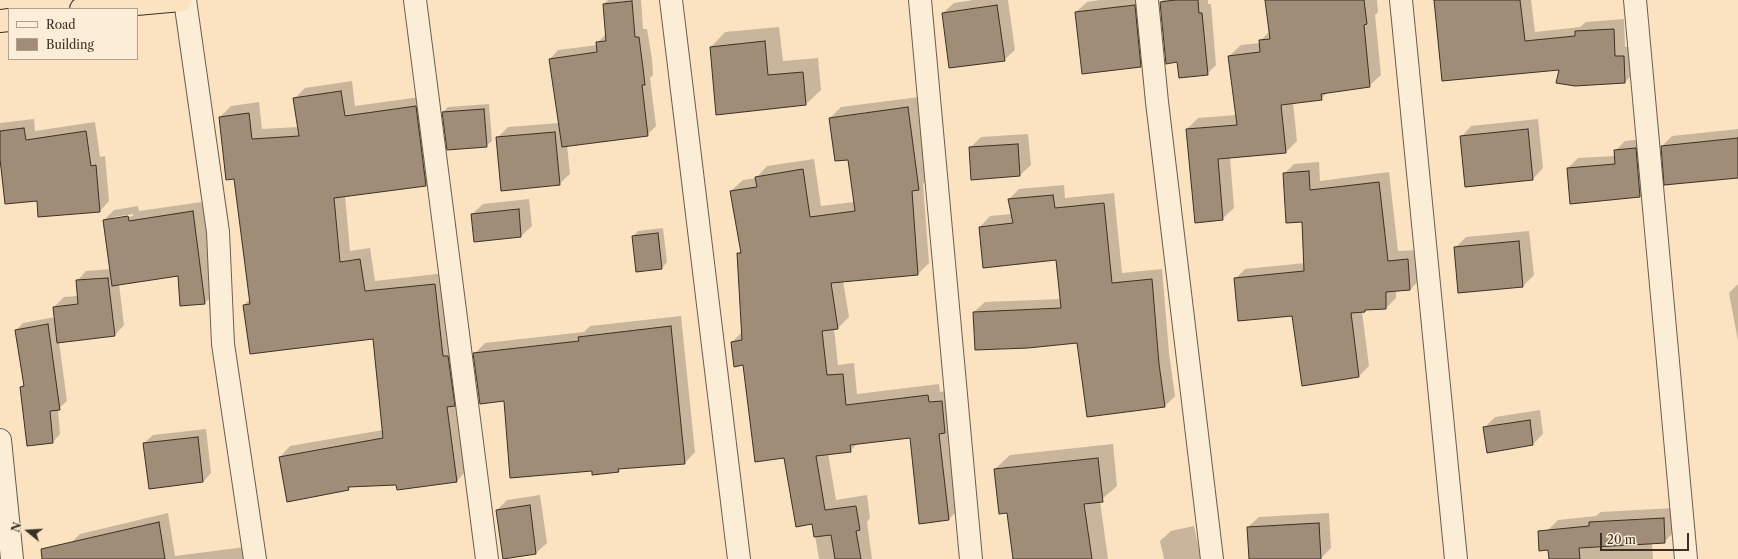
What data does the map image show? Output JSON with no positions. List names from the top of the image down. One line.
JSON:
{"legend":["Road","Building"],"scale_bar":"20 m","north":"left"}
